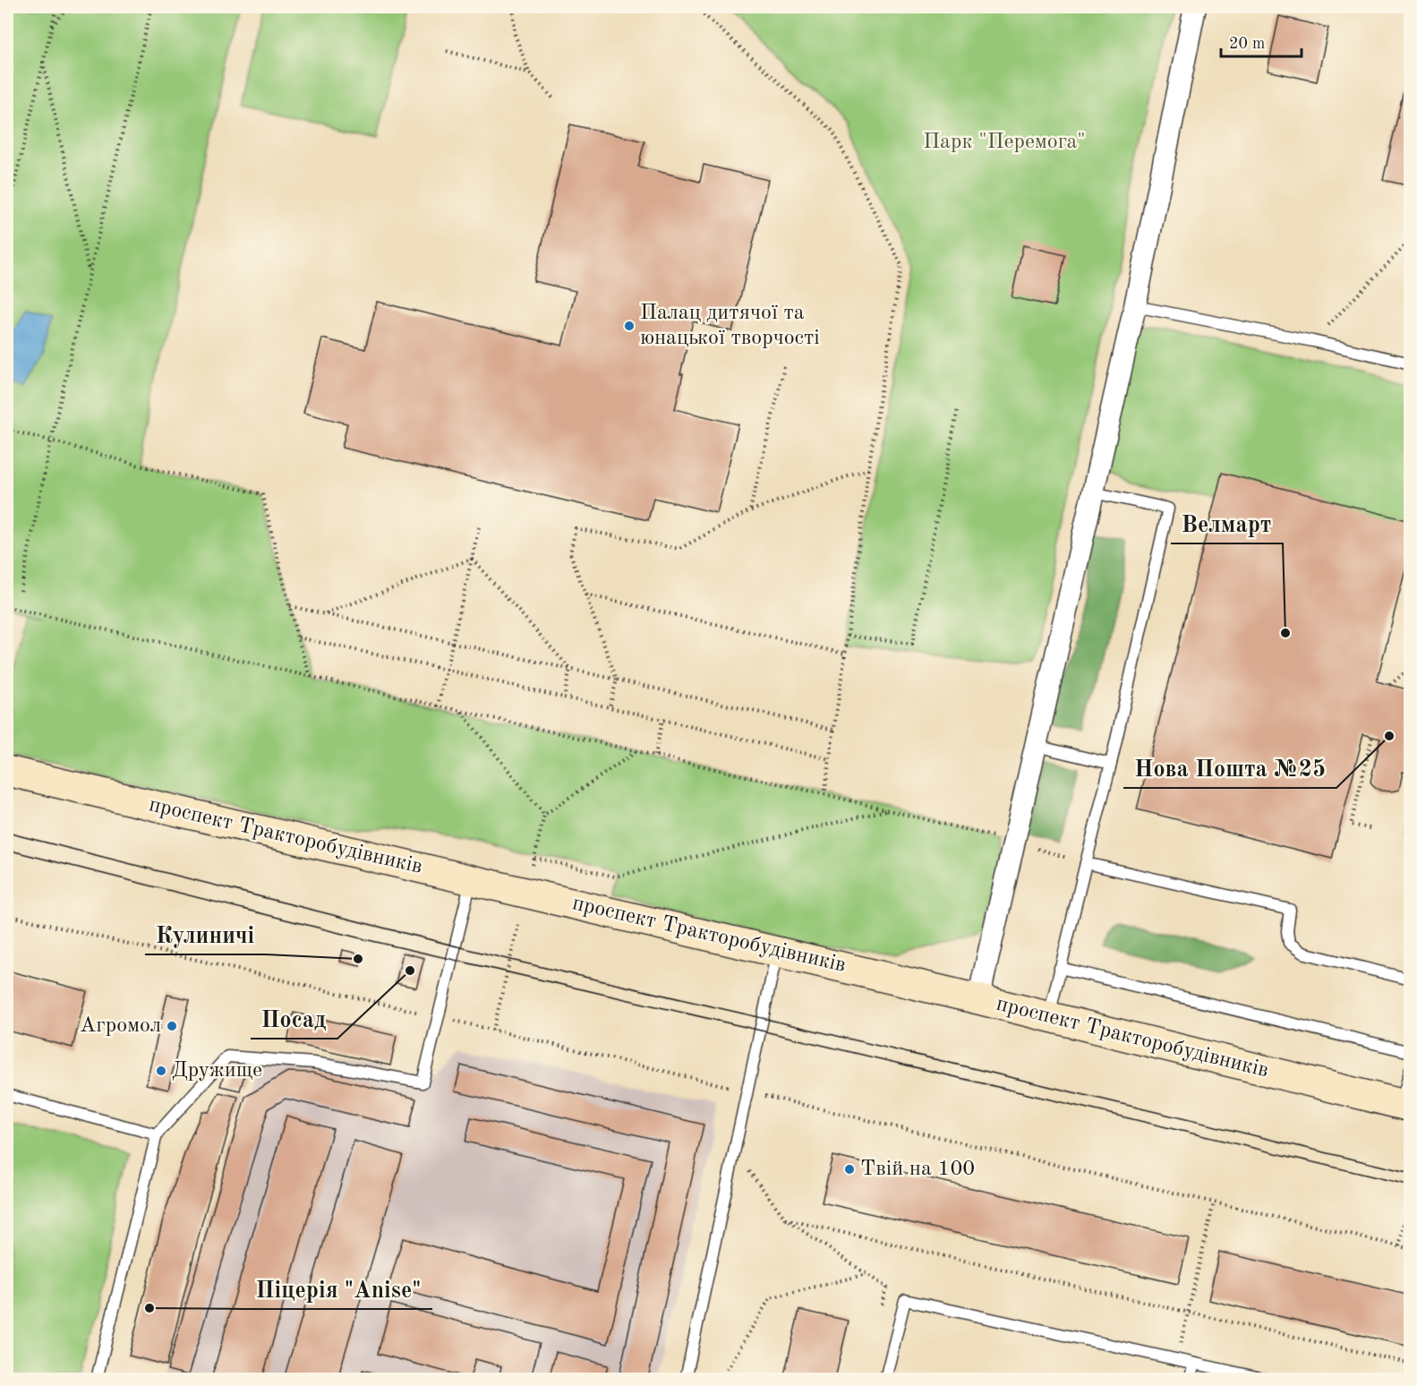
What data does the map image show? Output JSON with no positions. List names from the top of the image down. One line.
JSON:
{"streets":{"main road":["проспект Тракторобудівників"]},"parks":["Парк \"Перемога\""],"places":["Палац дитячої та юнацької творчості","Велмарт","Нова Пошта №25","Кулиничі","Посад","Агромол","Дружище","Твій на 100","Піцерія \"Anise\""],"scale_bar":"20 m"}
